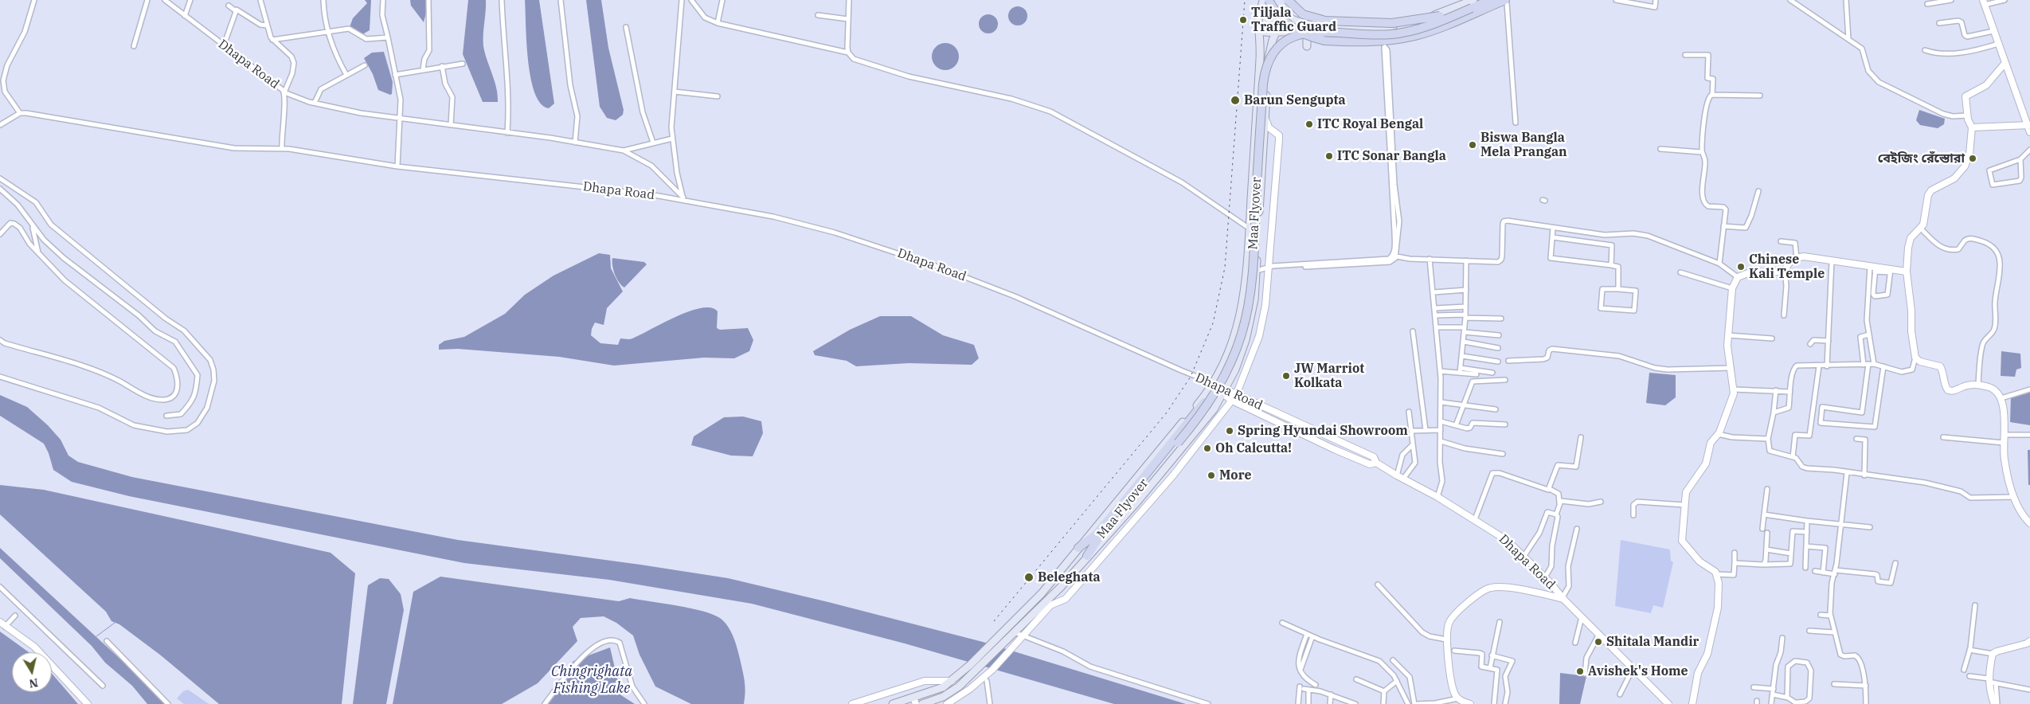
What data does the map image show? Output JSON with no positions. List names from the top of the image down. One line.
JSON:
{"streets":{"highway":["Maa Flyover"],"street":["Dhapa Road"]},"water":["Chingrighata Fishing Lake"],"places":["Tiljala Traffic Guard","Barun Sengupta","ITC Royal Bengal","Biswa Bangla Mela Prangan","ITC Sonar Bangla","বেইজিং রেঁস্তোরা","Chinese Kali Temple","JW Marriot Kolkata","Spring Hyundai Showroom","Oh Calcutta!","More","Beleghata","Shitala Mandir","Avishek's Home"],"north":"bottom"}
